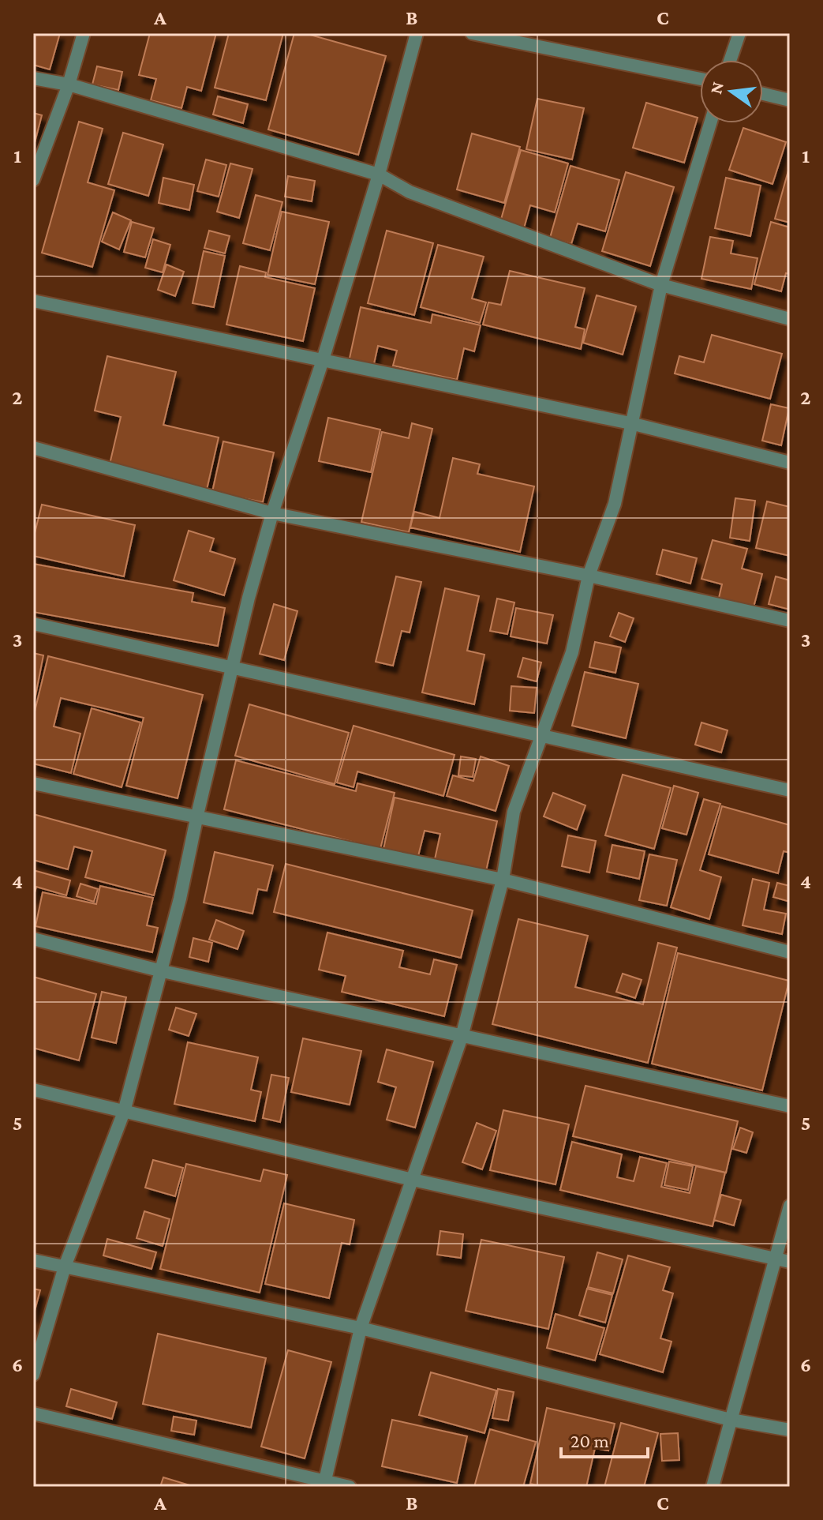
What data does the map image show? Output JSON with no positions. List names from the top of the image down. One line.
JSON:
{"scale_bar":"20 m","north":"left","grid":{"columns":["A","B","C"],"rows":["1","2","3","4","5","6"]}}
